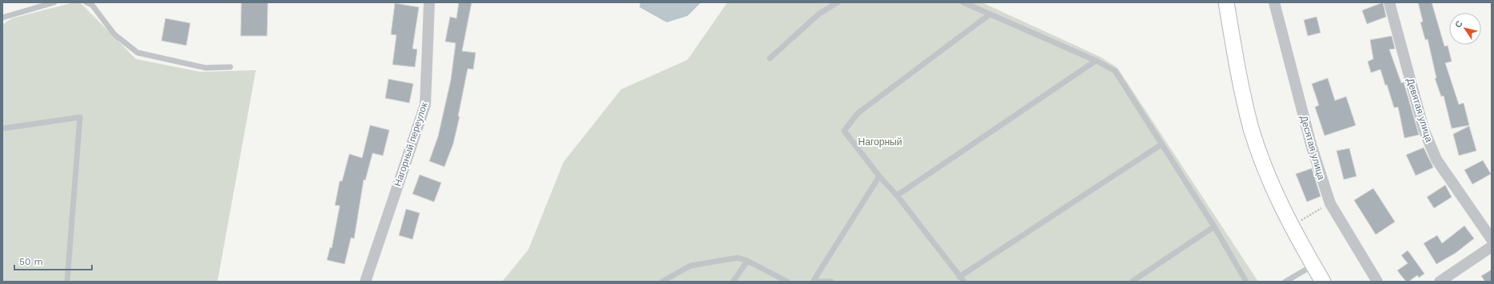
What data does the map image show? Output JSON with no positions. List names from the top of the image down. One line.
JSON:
{"streets":{"street":["Девятая улица","Нагорный переулок","Десятая улица"]},"parks":["Нагорный"],"scale_bar":"50 m","north":"top left"}
